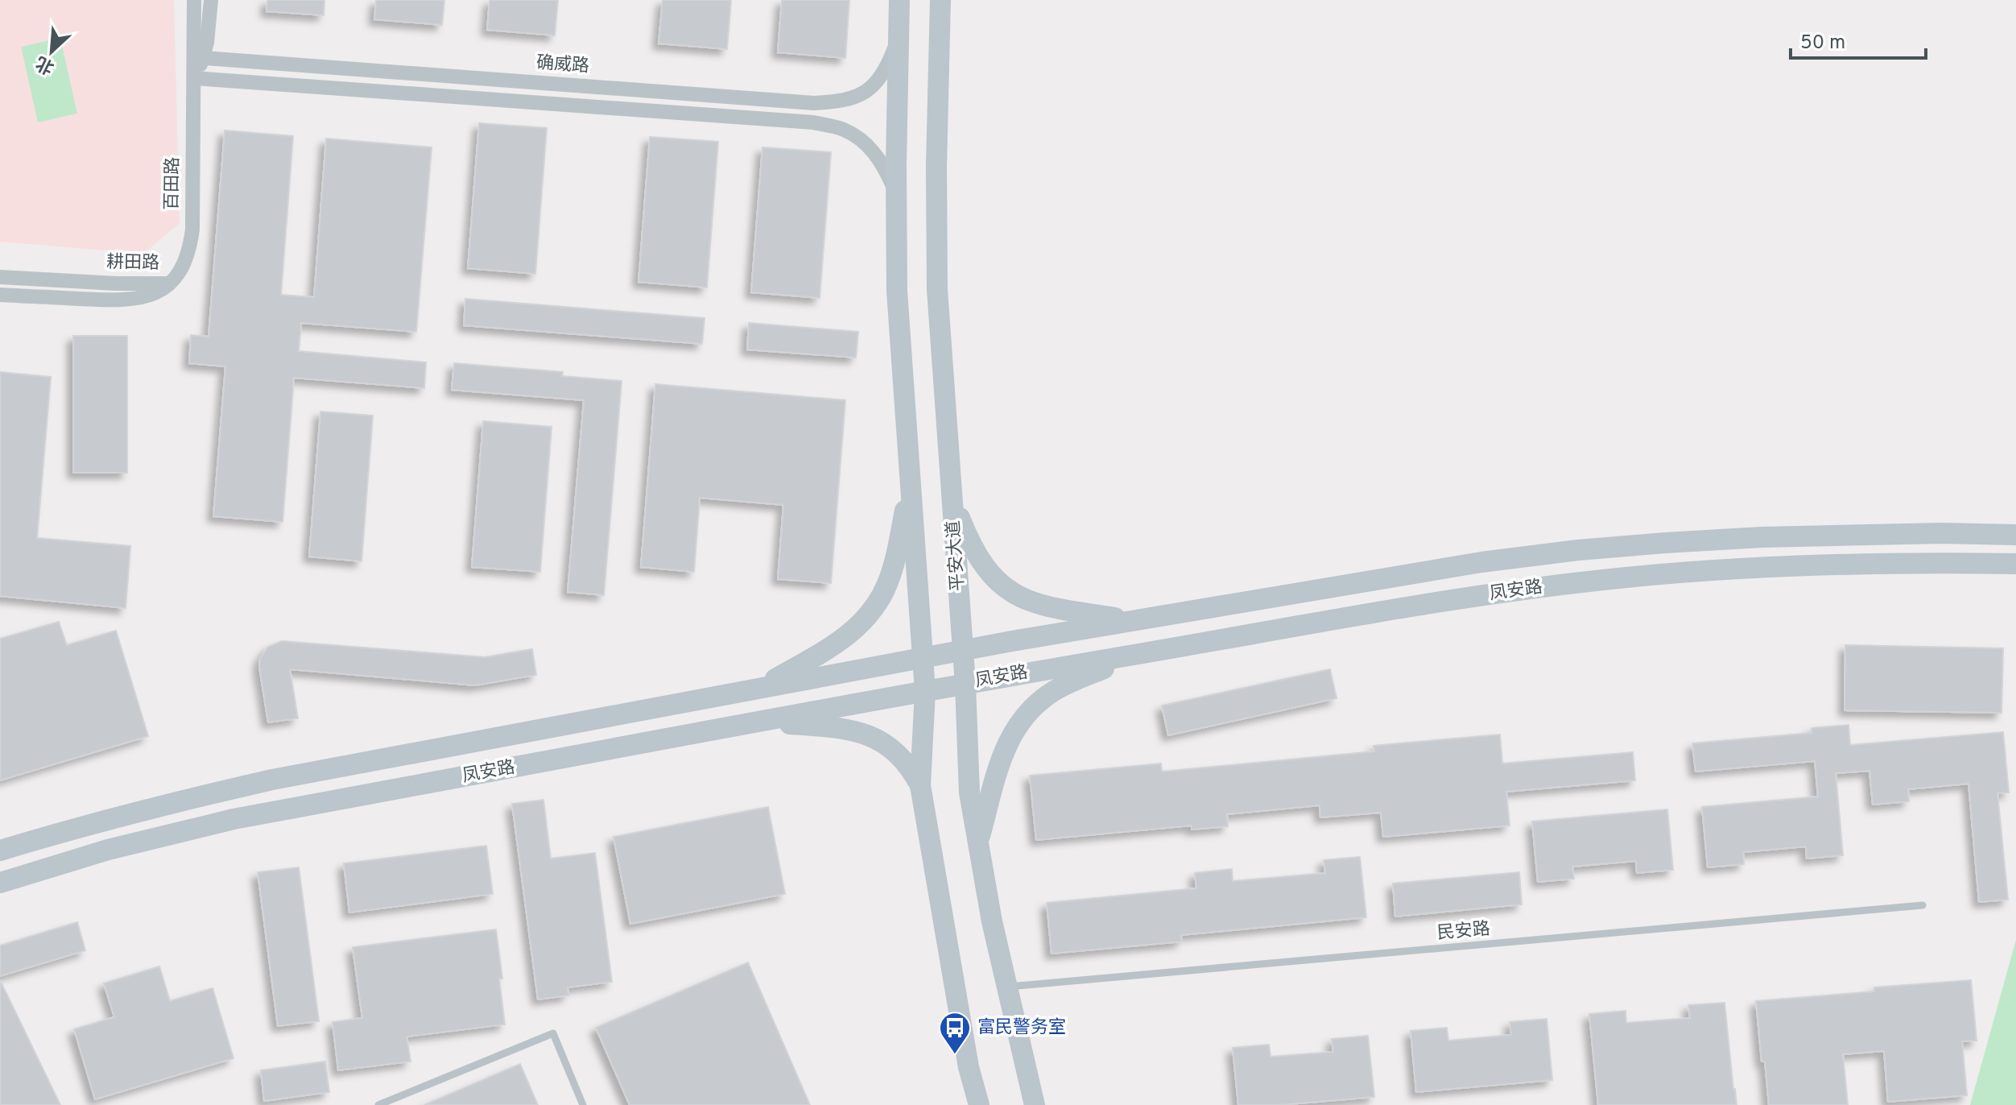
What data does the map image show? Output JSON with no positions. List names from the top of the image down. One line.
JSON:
{"streets":{"street":["确威路","百田路","耕田路","平安大道","凤安路"],"lane":["民安路"]},"crossings":[["确威路","百田路"],["百田路","耕田路"],["平安大道","凤安路"],["平安大道","民安路"]],"places":{"bus stop":["富民警务室"]},"scale_bar":"50 m","north":"bottom left"}
